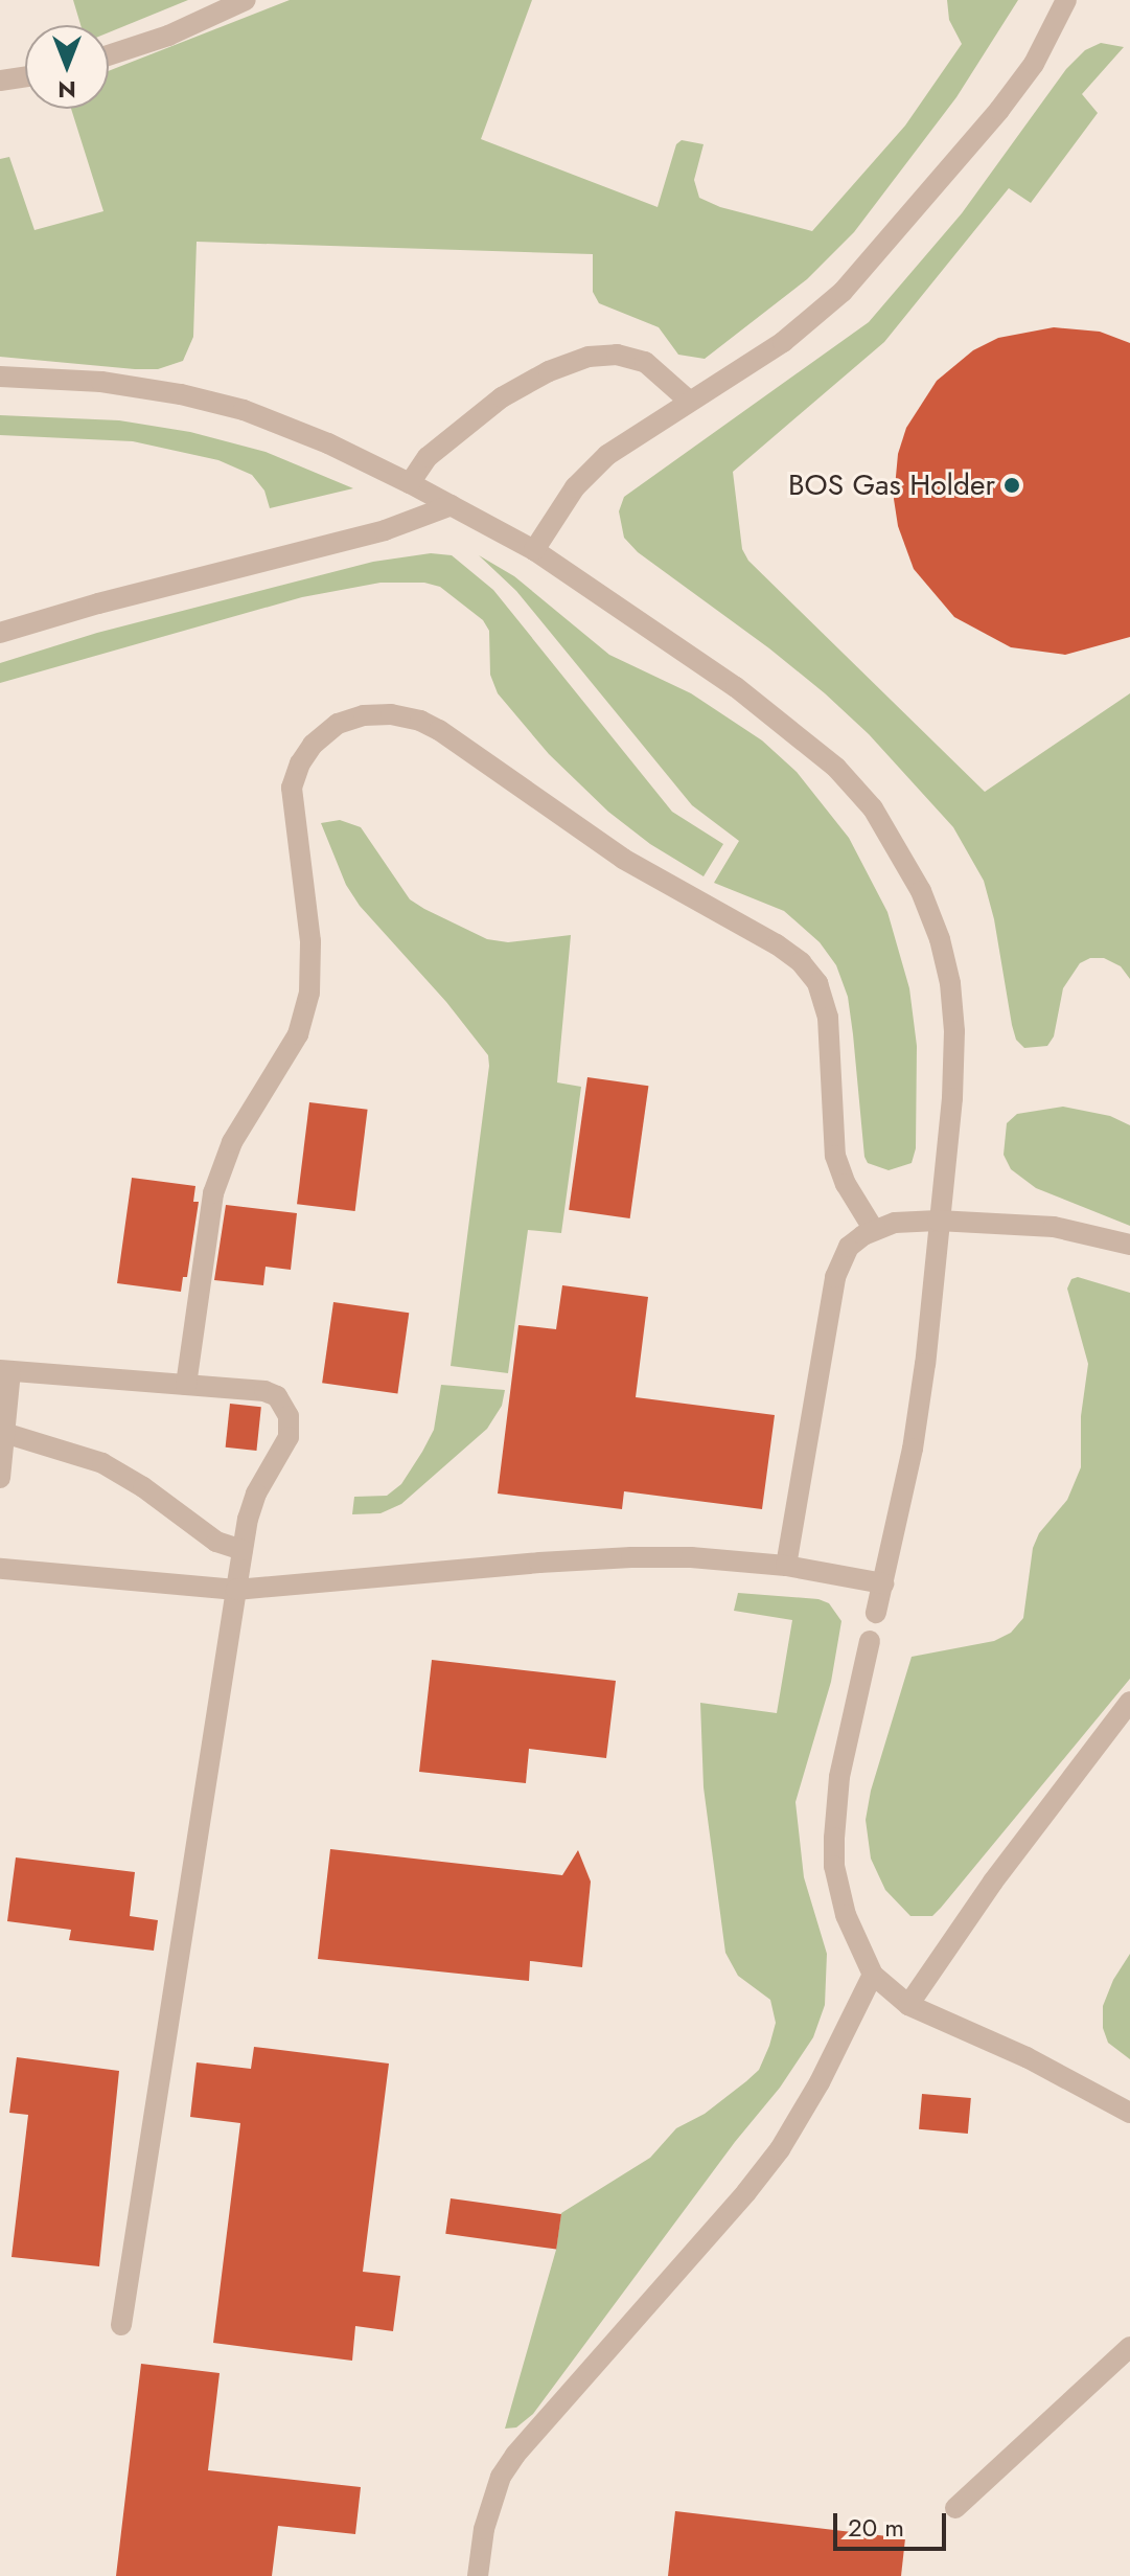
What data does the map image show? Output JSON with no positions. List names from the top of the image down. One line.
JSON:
{"places":["BOS Gas Holder"],"scale_bar":"20 m","north":"bottom"}
